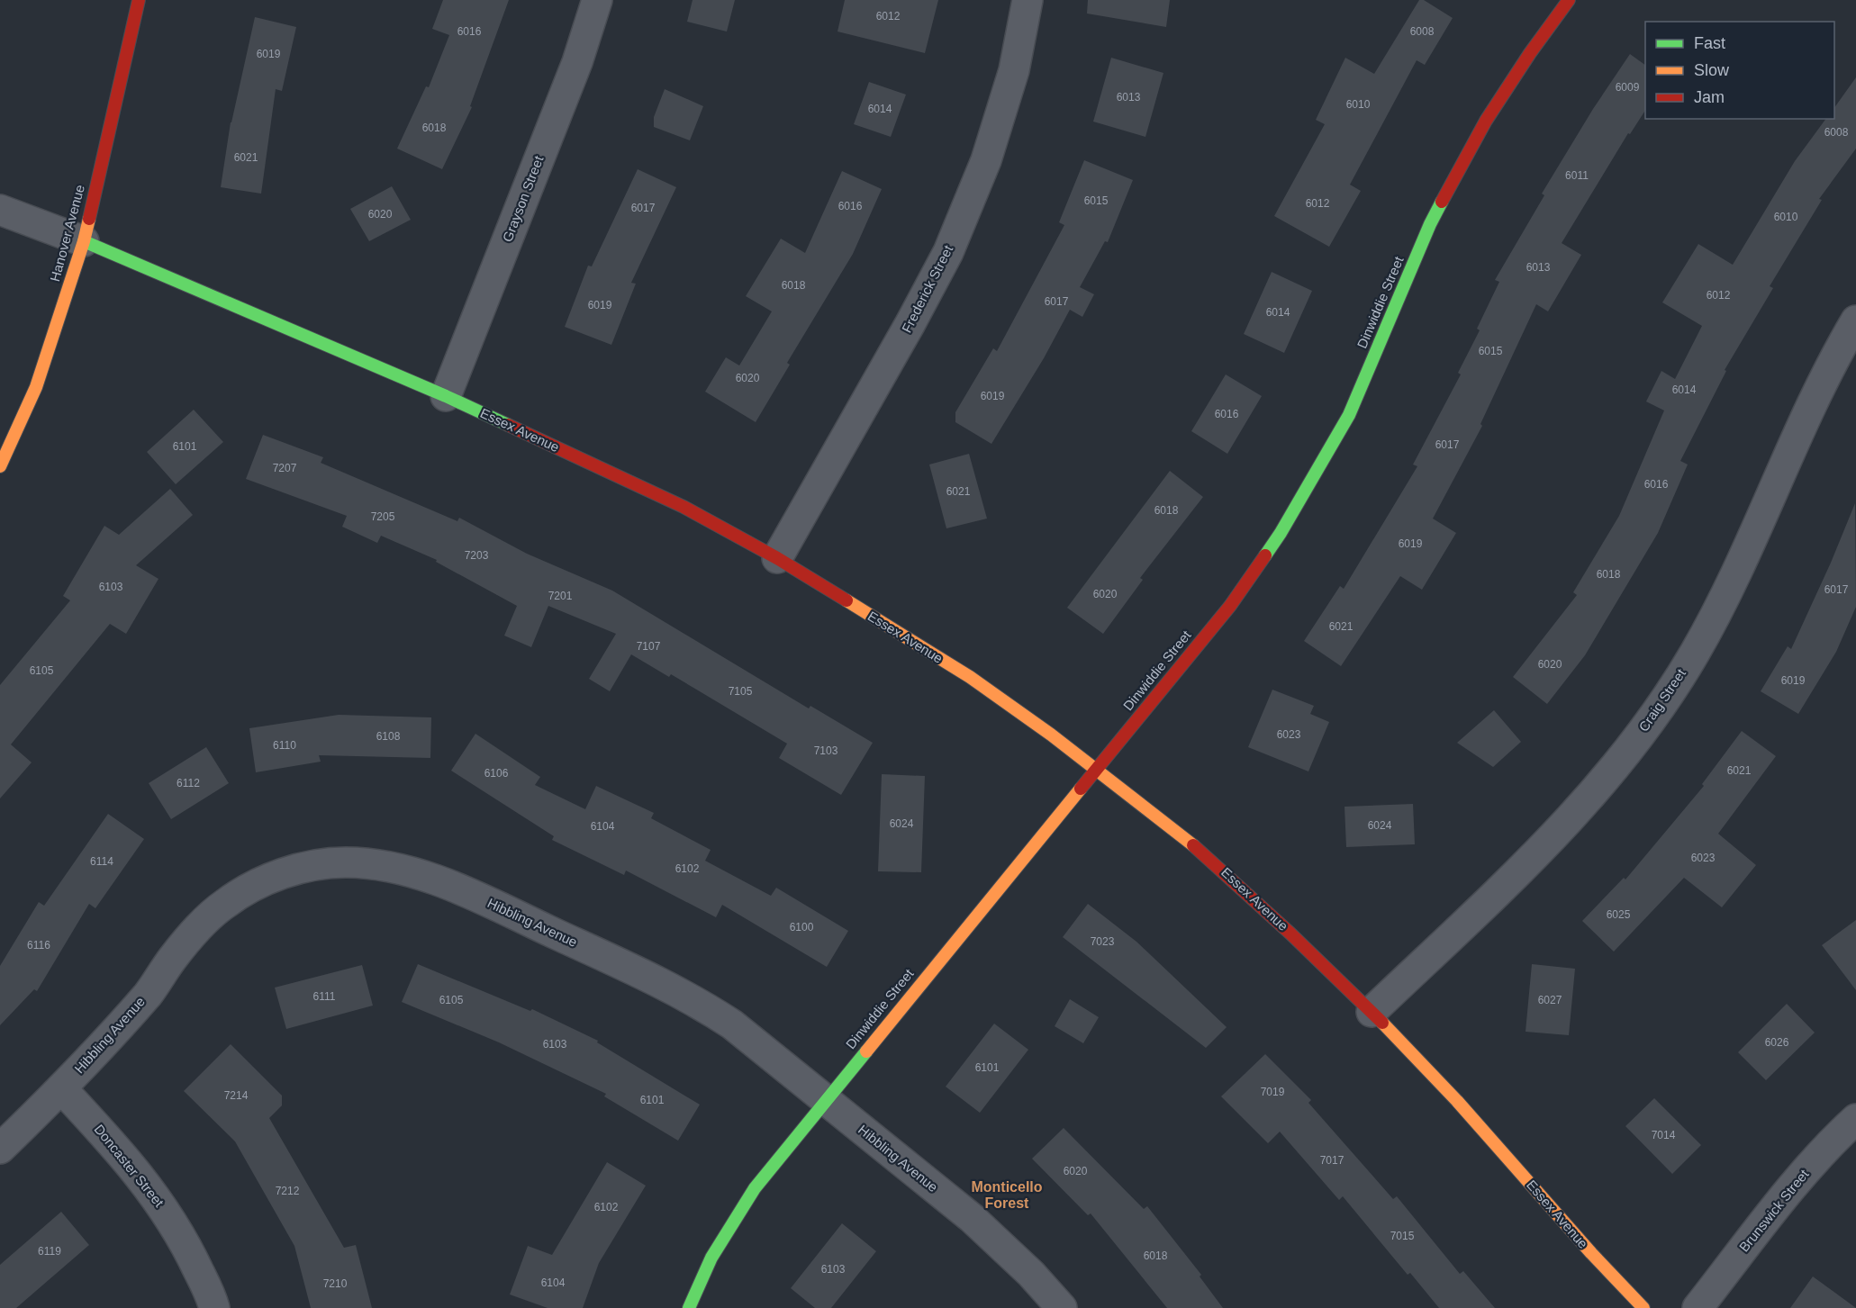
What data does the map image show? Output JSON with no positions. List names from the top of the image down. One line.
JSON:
{"streets":{"street":["Grayson Street","Hanover Avenue","Frederick Street","Dinwiddie Street","Essex Avenue","Craig Street","Hibbling Avenue","Doncaster Street","Brunswick Street"]},"crossings":[["Grayson Street","Essex Avenue"],["Hanover Avenue","Essex Avenue"],["Frederick Street","Essex Avenue"],["Dinwiddie Street","Essex Avenue"],["Dinwiddie Street","Hibbling Avenue"],["Essex Avenue","Craig Street"],["Hibbling Avenue","Doncaster Street"]],"districts":["Monticello Forest"],"house_numbers":["6012","6016","6008","6019","6009","6013","6010","6014","6018","6008","6021","6011","6015","6012","6016","6017","6020","6010","6013","6018","6012","6017","6019","6014","6015","6020","6014","6019","6016","6017","6101","7207","6016","6021","6018","7205","6019","7203","6018","6103","6017","6020","7201","6021","7107","6020","6105","6019","7105","6023","6108","6110","7103","6021","6106","6112","6024","6024","6104","6023","6114","6102","6025","6100","7023","6116","6111","6105","6027","6026","6103","6101","7019","7214","6101","7014","7017","6020","7212","6102","7015","6119","6018","6103","6104","7210"],"legend":["Fast","Slow","Jam"]}
